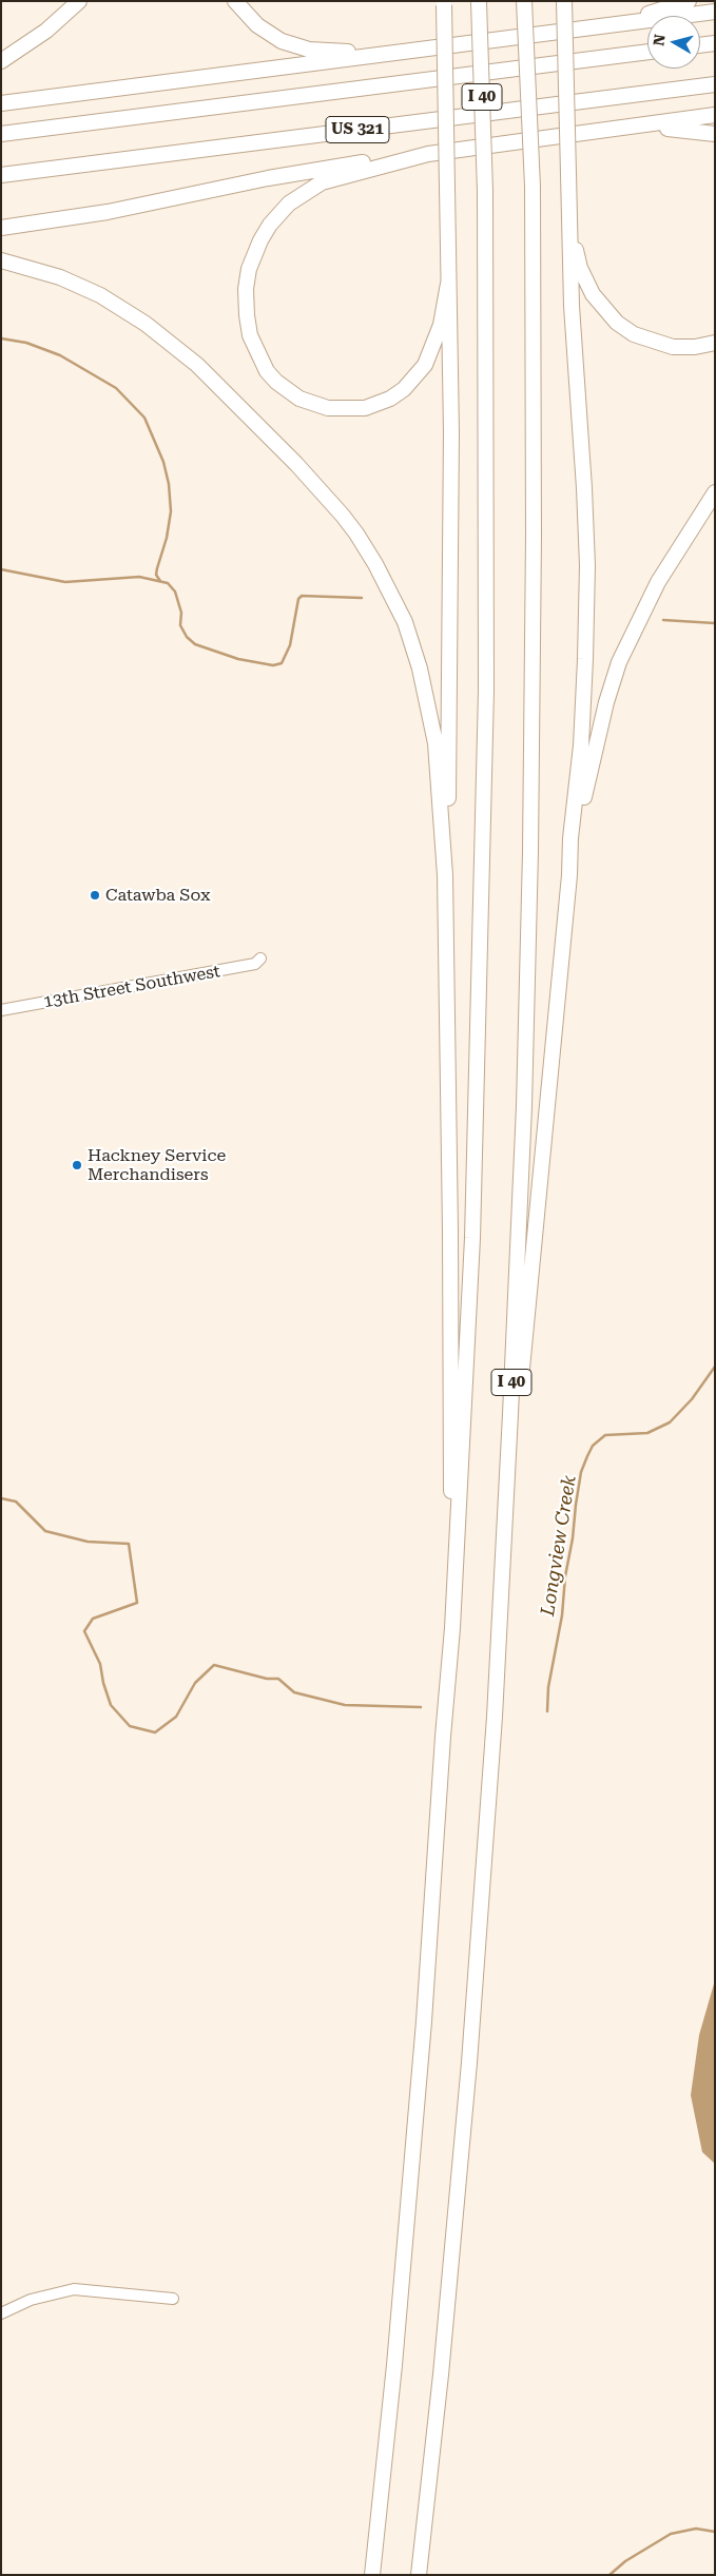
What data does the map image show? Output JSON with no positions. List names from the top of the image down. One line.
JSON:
{"streets":{"highway":["I 40","US 321"],"street":["13th Street Southwest"]},"water":["Longview Creek"],"places":["Catawba Sox","Hackney Service Merchandisers"],"north":"left"}
